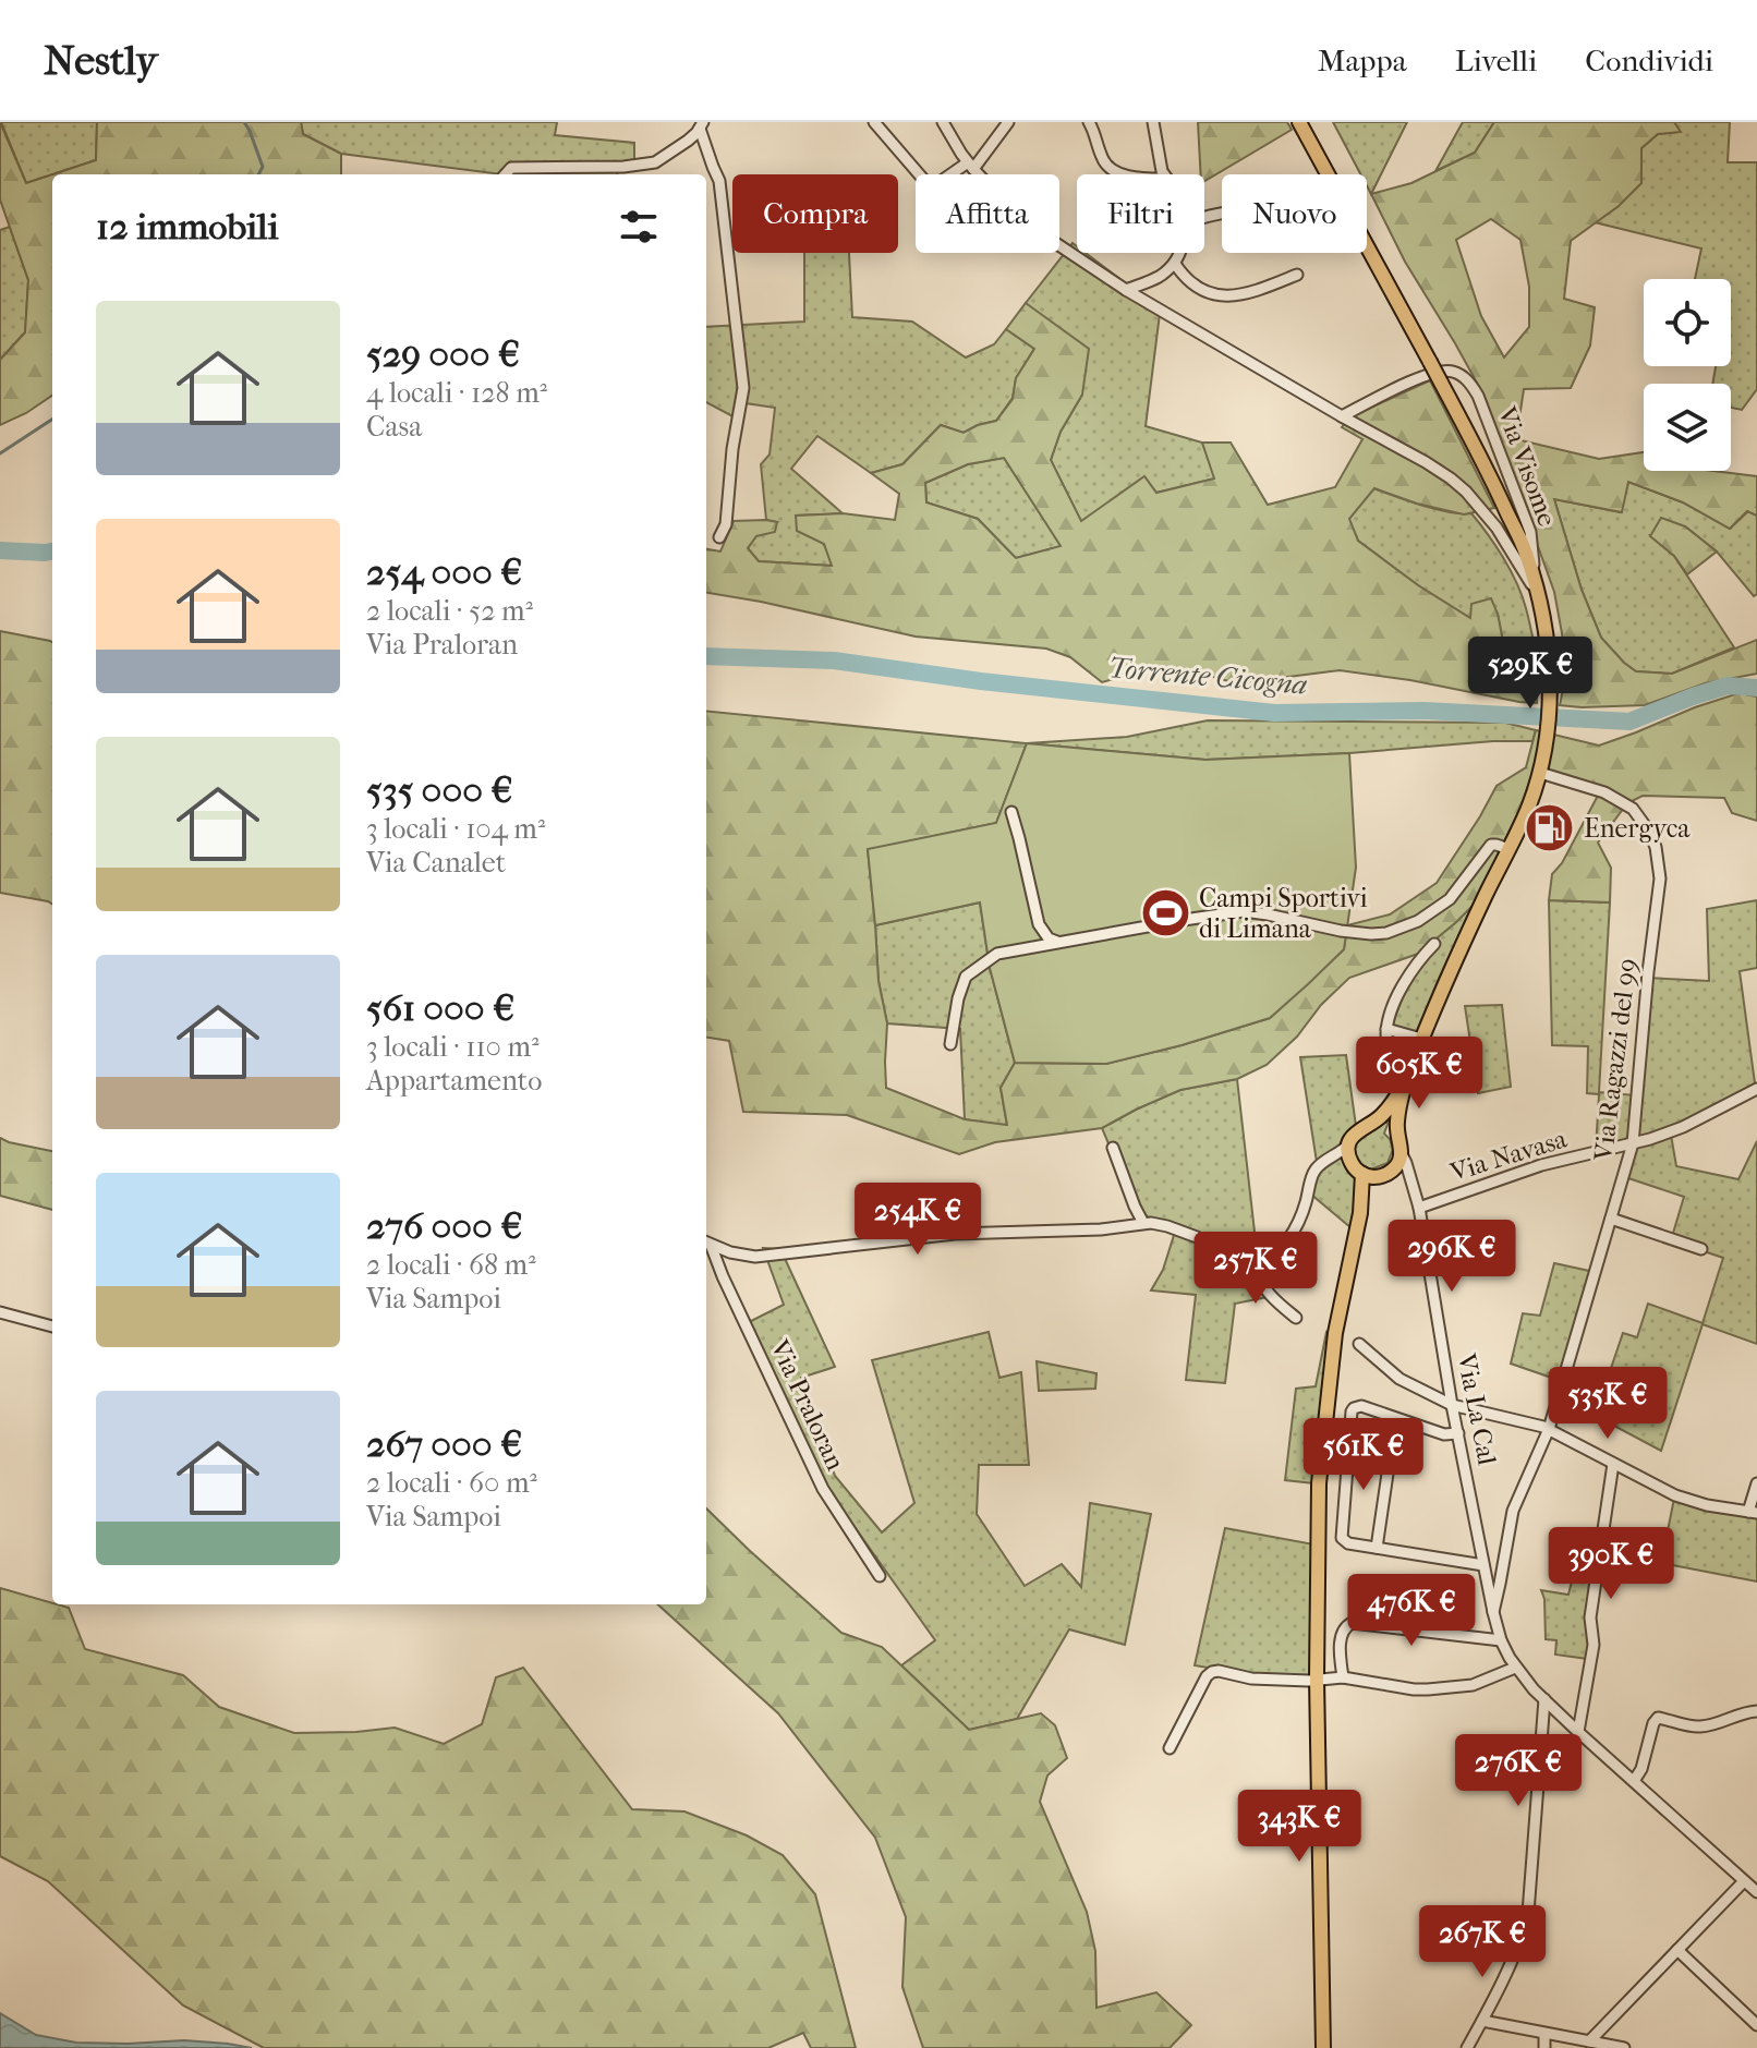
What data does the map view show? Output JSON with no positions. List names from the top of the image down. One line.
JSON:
{"streets":{"street":["Via Visome","Via Ragazzi del 99","Via Navasa","Via Praloran","Via La Cal"]},"crossings":[["Via Ragazzi del 99","Via Navasa"],["Via Ragazzi del 99","Via La Cal"],["Via Navasa","Via La Cal"]],"water":["Torrente Cicogna"],"places":{"fuel station":["Energyca"],"sports":["Campi Sportivi di Limana"]},"page":{"header":"Nestly","nav":["Mappa","Livelli","Condividi"],"chip":["Compra","Affitta","Filtri","Nuovo"],"heading":"12 immobili","list":[{"name":"529 000 €","note":"4 locali · 128 m² · Casa"},{"name":"254 000 €","note":"2 locali · 52 m² · Via Praloran"},{"name":"535 000 €","note":"3 locali · 104 m² · Via Canalet"},{"name":"561 000 €","note":"3 locali · 110 m² · Appartamento"},{"name":"276 000 €","note":"2 locali · 68 m² · Via Sampoi"},{"name":"267 000 €","note":"2 locali · 60 m² · Via Sampoi"}],"price":["529K €","605K €","254K €","296K €","257K €","535K €","561K €","390K €","476K €","276K €","343K €","267K €"]}}
